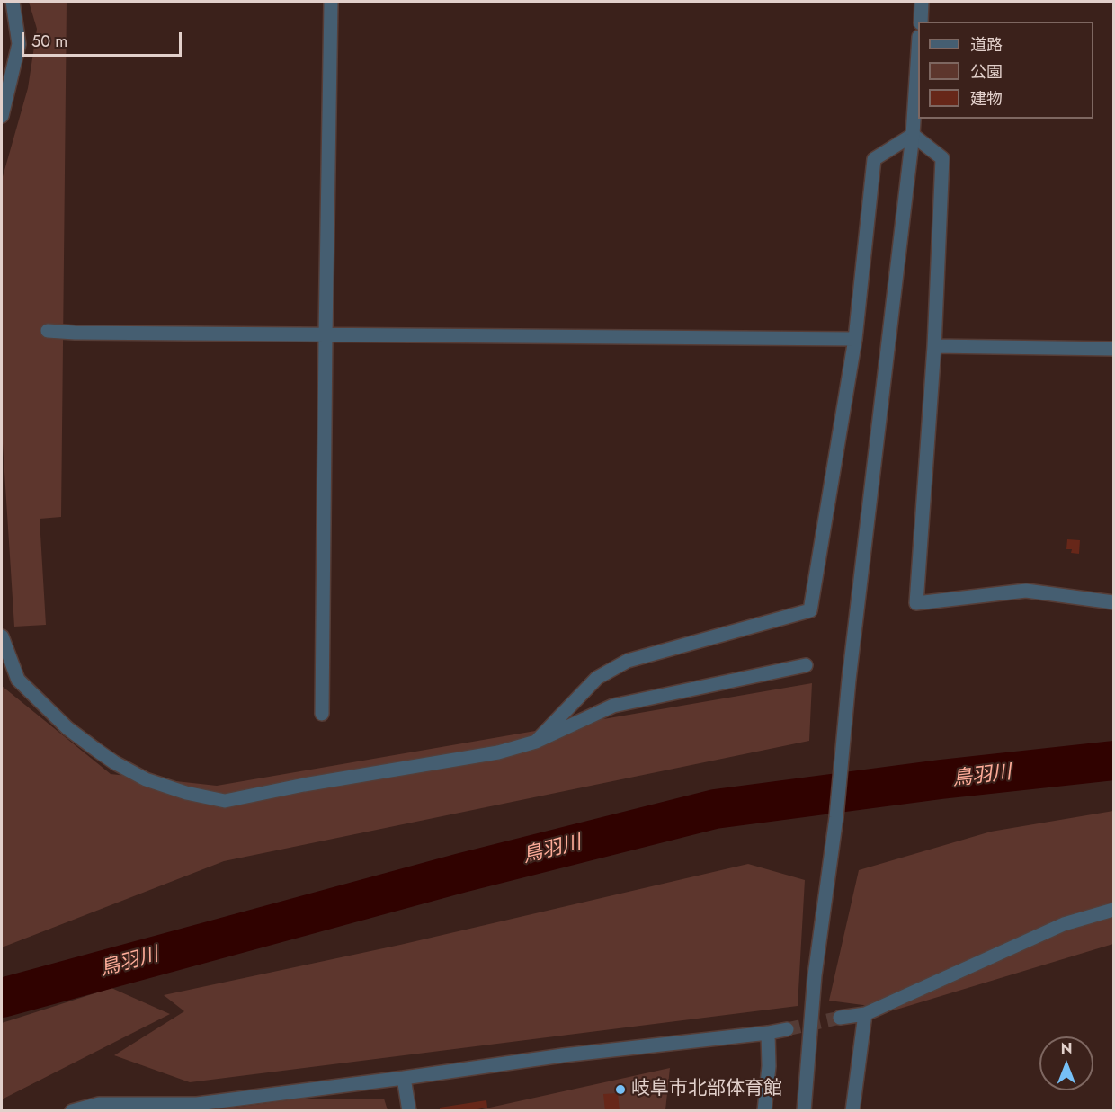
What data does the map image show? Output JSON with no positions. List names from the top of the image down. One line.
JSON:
{"water":["鳥羽川"],"places":["岐阜市北部体育館"],"legend":["道路","公園","建物"],"scale_bar":"50 m","north":"top"}
